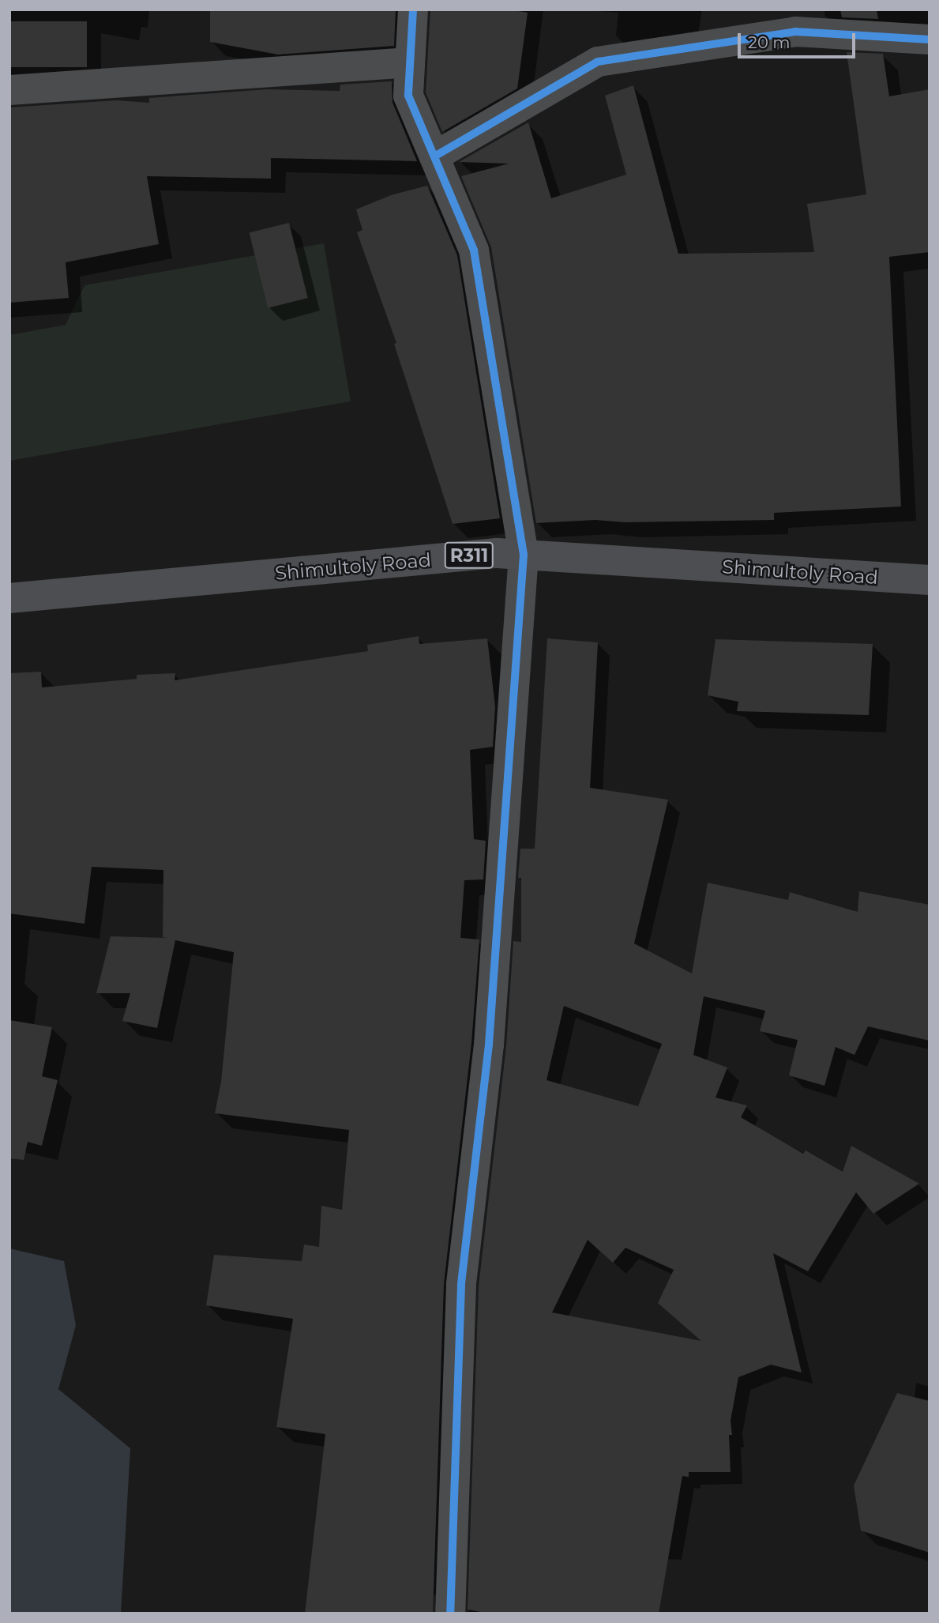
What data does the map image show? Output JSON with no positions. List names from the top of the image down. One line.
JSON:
{"streets":{"main road":["R311","Shimultoly Road"]},"scale_bar":"20 m"}
